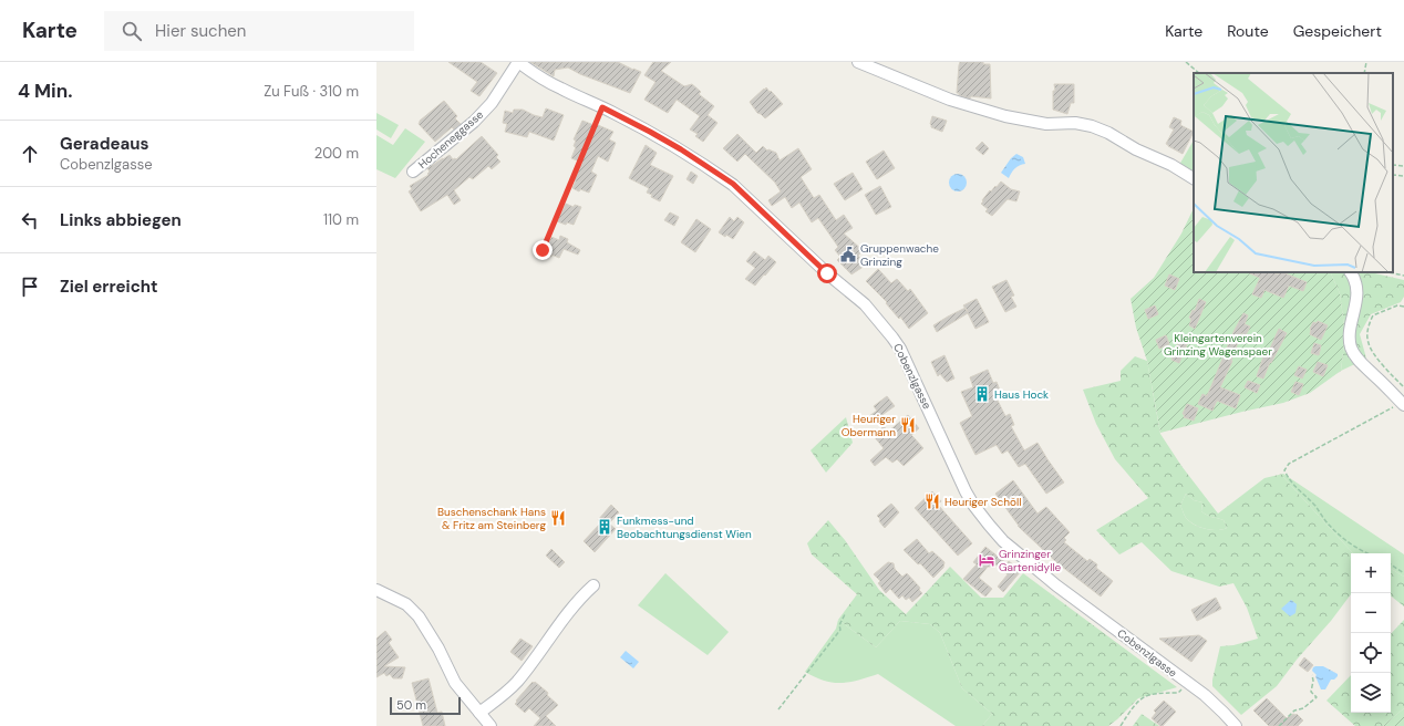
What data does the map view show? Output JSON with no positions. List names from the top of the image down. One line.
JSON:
{"streets":{"street":["Hocheneggasse","Cobenzlgasse"]},"crossings":[["Hocheneggasse","Cobenzlgasse"]],"parks":["Kleingartenverein Grinzing Wagenspaer"],"places":{"public building":["Gruppenwache Grinzing"],"building":["Haus Hock","Funkmess-und Beobachtungsdienst Wien"],"restaurant":["Heuriger Obermann","Heuriger Schöll","Buschenschank Hans & Fritz am Steinberg"],"hotel":["Grinzinger Gartenidylle"]},"scale_bar":"50 m","page":{"header":"Karte","search":"Hier suchen","nav":["Karte","Route","Gespeichert"],"heading":["4 Min.","Zu Fuß · 310 m"],"list":[["Geradeaus","Cobenzlgasse","200 m"],["Links abbiegen","110 m"],"Ziel erreicht"],"map_buttons":["+","−"],"scale":"50 m"}}
